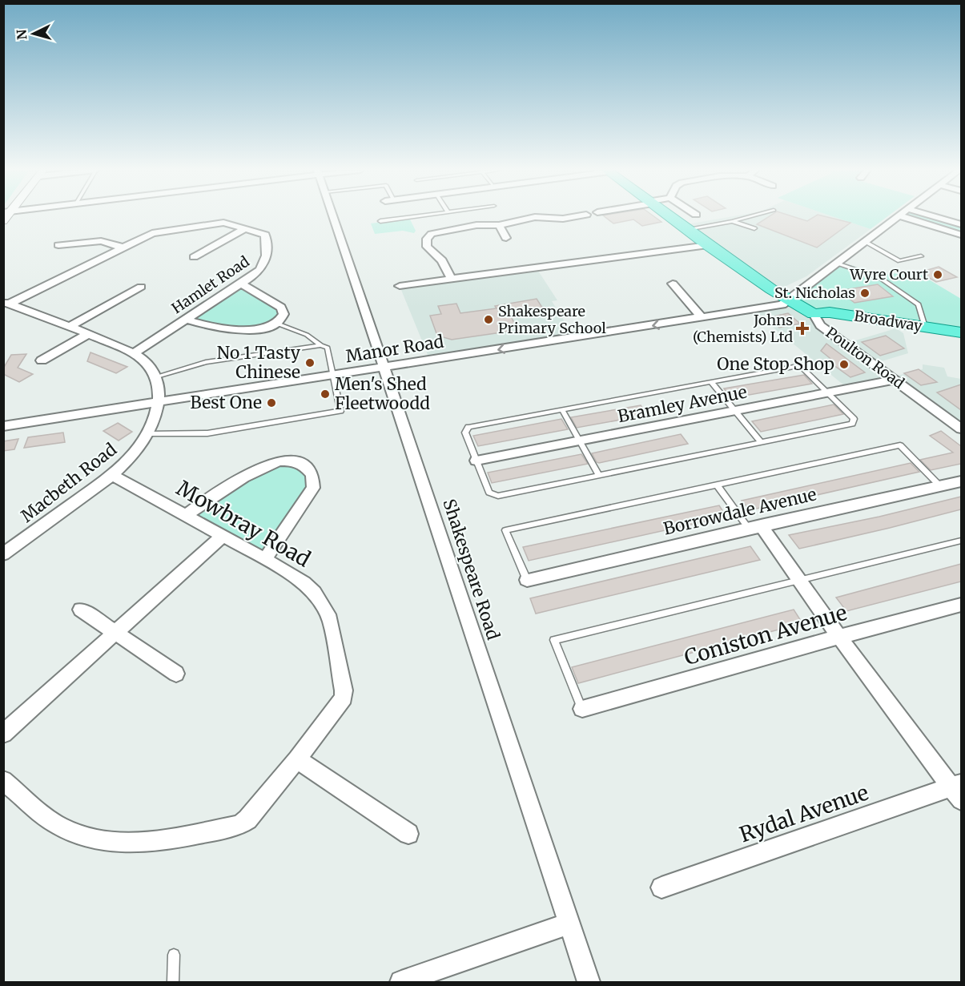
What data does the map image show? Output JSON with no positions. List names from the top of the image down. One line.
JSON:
{"streets":{"main road":["Broadway","Poulton Road"],"street":["Hamlet Road","Manor Road","Bramley Avenue","Macbeth Road","Borrowdale Avenue","Mowbray Road","Shakespeare Road","Coniston Avenue","Rydal Avenue"]},"crossings":[["Broadway","Poulton Road"],["Manor Road","Poulton Road"],["Manor Road","Macbeth Road"],["Manor Road","Shakespeare Road"],["Poulton Road","Bramley Avenue"],["Macbeth Road","Mowbray Road"]],"places":{"other":["Wyre Court","St. Nicholas","Shakespeare Primary School","No 1 Tasty Chinese","One Stop Shop","Men's Shed Fleetwoodd","Best One"],"health":["Johns (Chemists) Ltd"]},"north":"left"}
